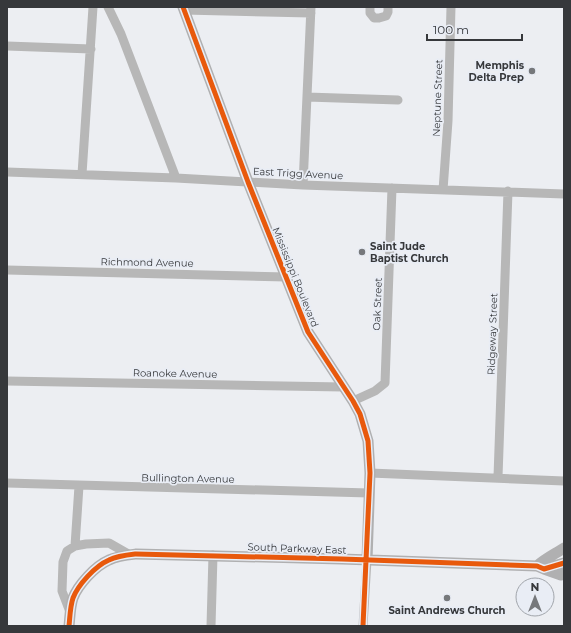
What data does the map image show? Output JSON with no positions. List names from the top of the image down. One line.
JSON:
{"streets":{"main road":["Mississippi Boulevard","South Parkway East"],"street":["Neptune Street","East Trigg Avenue","Richmond Avenue","Oak Street","Ridgeway Street","Roanoke Avenue","Bullington Avenue"]},"crossings":[["Neptune Street","East Trigg Avenue"],["East Trigg Avenue","Mississippi Boulevard"],["East Trigg Avenue","Oak Street"],["East Trigg Avenue","Ridgeway Street"],["Richmond Avenue","Mississippi Boulevard"],["Mississippi Boulevard","Oak Street"],["Mississippi Boulevard","Roanoke Avenue"],["Mississippi Boulevard","Bullington Avenue"],["Mississippi Boulevard","South Parkway East"]],"places":["Memphis Delta Prep","Saint Jude Baptist Church","Saint Andrews Church"],"scale_bar":"100 m","north":"top"}
